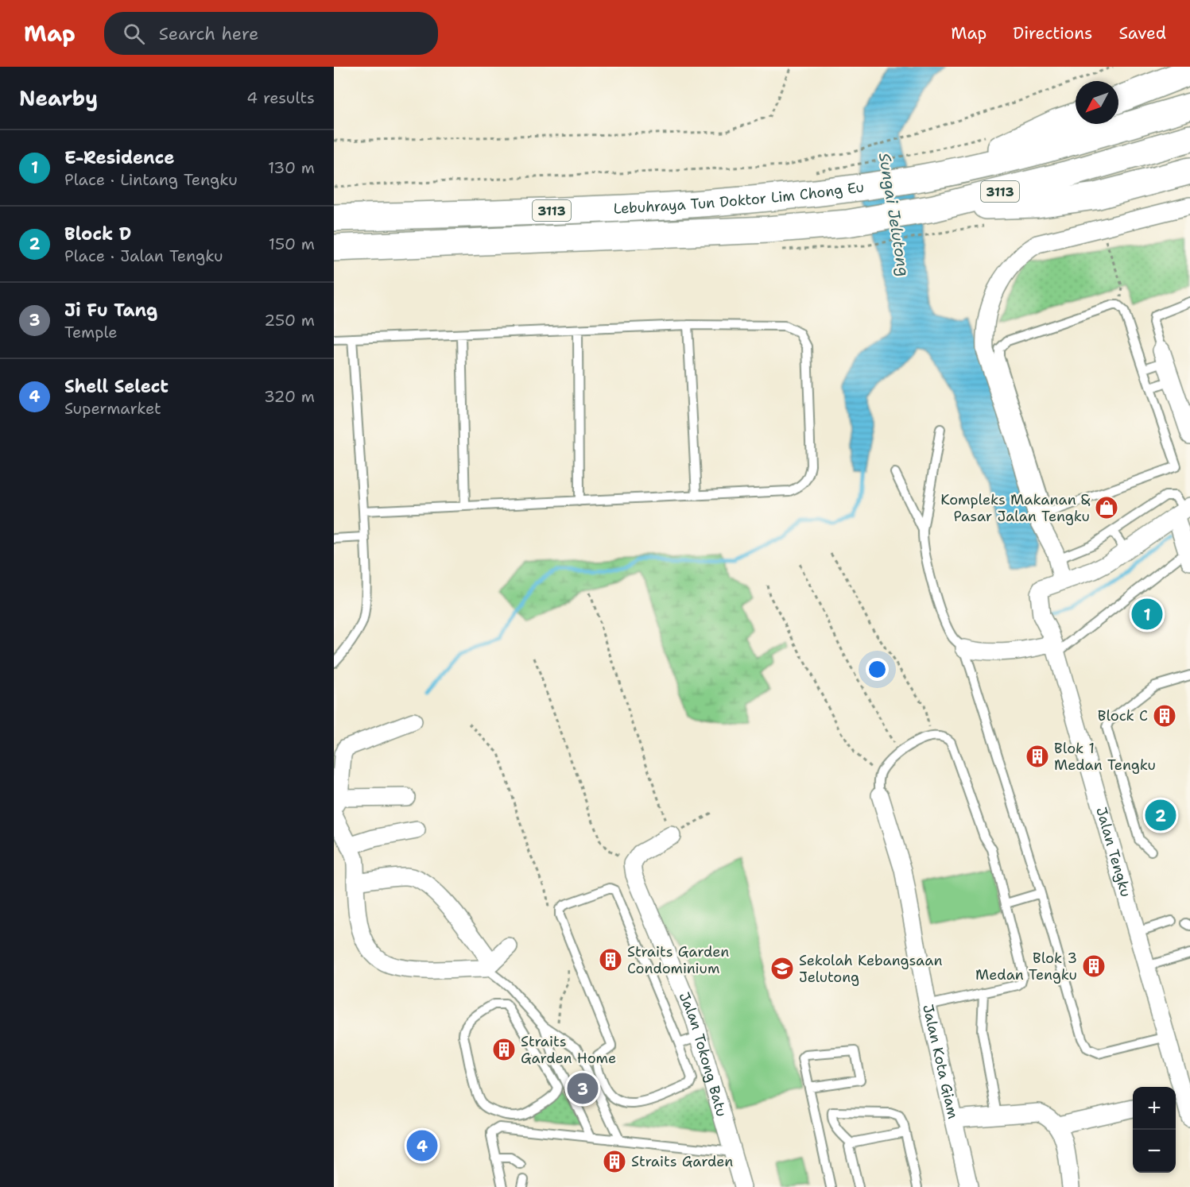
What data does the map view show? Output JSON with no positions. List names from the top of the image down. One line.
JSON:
{"streets":{"highway":["3113","Lebuhraya Tun Doktor Lim Chong Eu"],"street":["Jalan Tengku","Jalan Tokong Batu","Jalan Kota Giam"]},"water":["Sungai Jelutong"],"places":{"shop":["Kompleks Makanan & Pasar Jalan Tengku"],"building":["Block C","Blok 1 Medan Tengku","Straits Garden Condominium","Blok 3 Medan Tengku","Straits Garden Home","Straits Garden"],"school or university":["Sekolah Kebangsaan Jelutong"]},"north":"bottom left","page":{"header":"Map","search":"Search here","nav":["Map","Directions","Saved"],"heading":["Nearby","4 results"],"list":[{"mark":"1","name":"E-Residence","note":"Place · Lintang Tengku","value":"130 m"},{"mark":"2","name":"Block D","note":"Place · Jalan Tengku","value":"150 m"},{"mark":"3","name":"Ji Fu Tang","note":"Temple","value":"250 m"},{"mark":"4","name":"Shell Select","note":"Supermarket","value":"320 m"}],"pins":["1","2","3","4"],"map_buttons":["+","−"]}}
